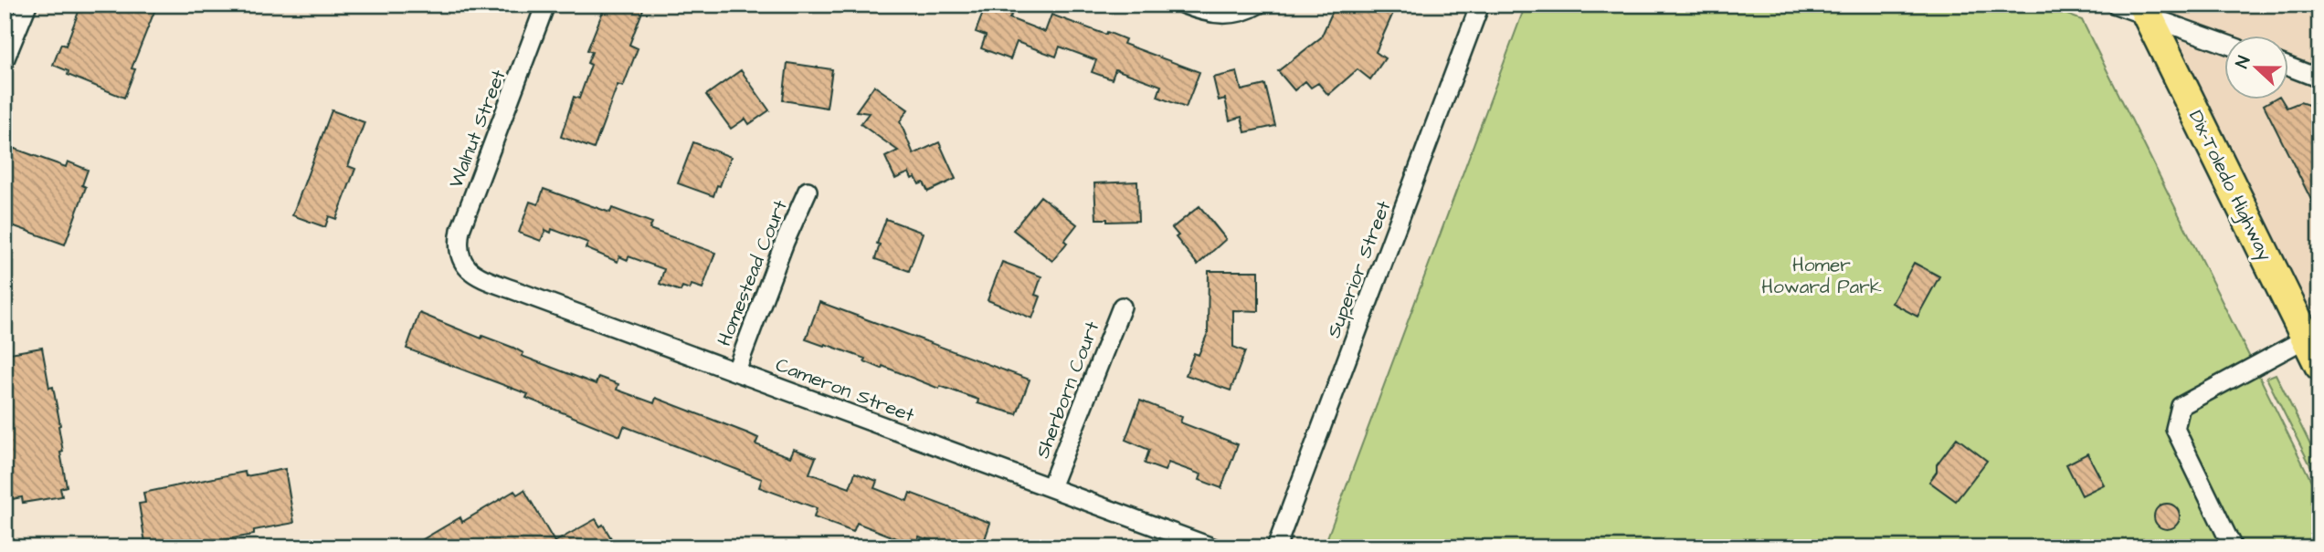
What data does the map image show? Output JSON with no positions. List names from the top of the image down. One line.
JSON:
{"streets":{"main road":["Dix-Toledo Highway"],"street":["Walnut Street","Superior Street","Homestead Court","Cameron Street","Sherborn Court"]},"crossings":[["Walnut Street","Cameron Street"],["Homestead Court","Cameron Street"],["Cameron Street","Sherborn Court"]],"parks":["Homer Howard Park"],"north":"left"}
